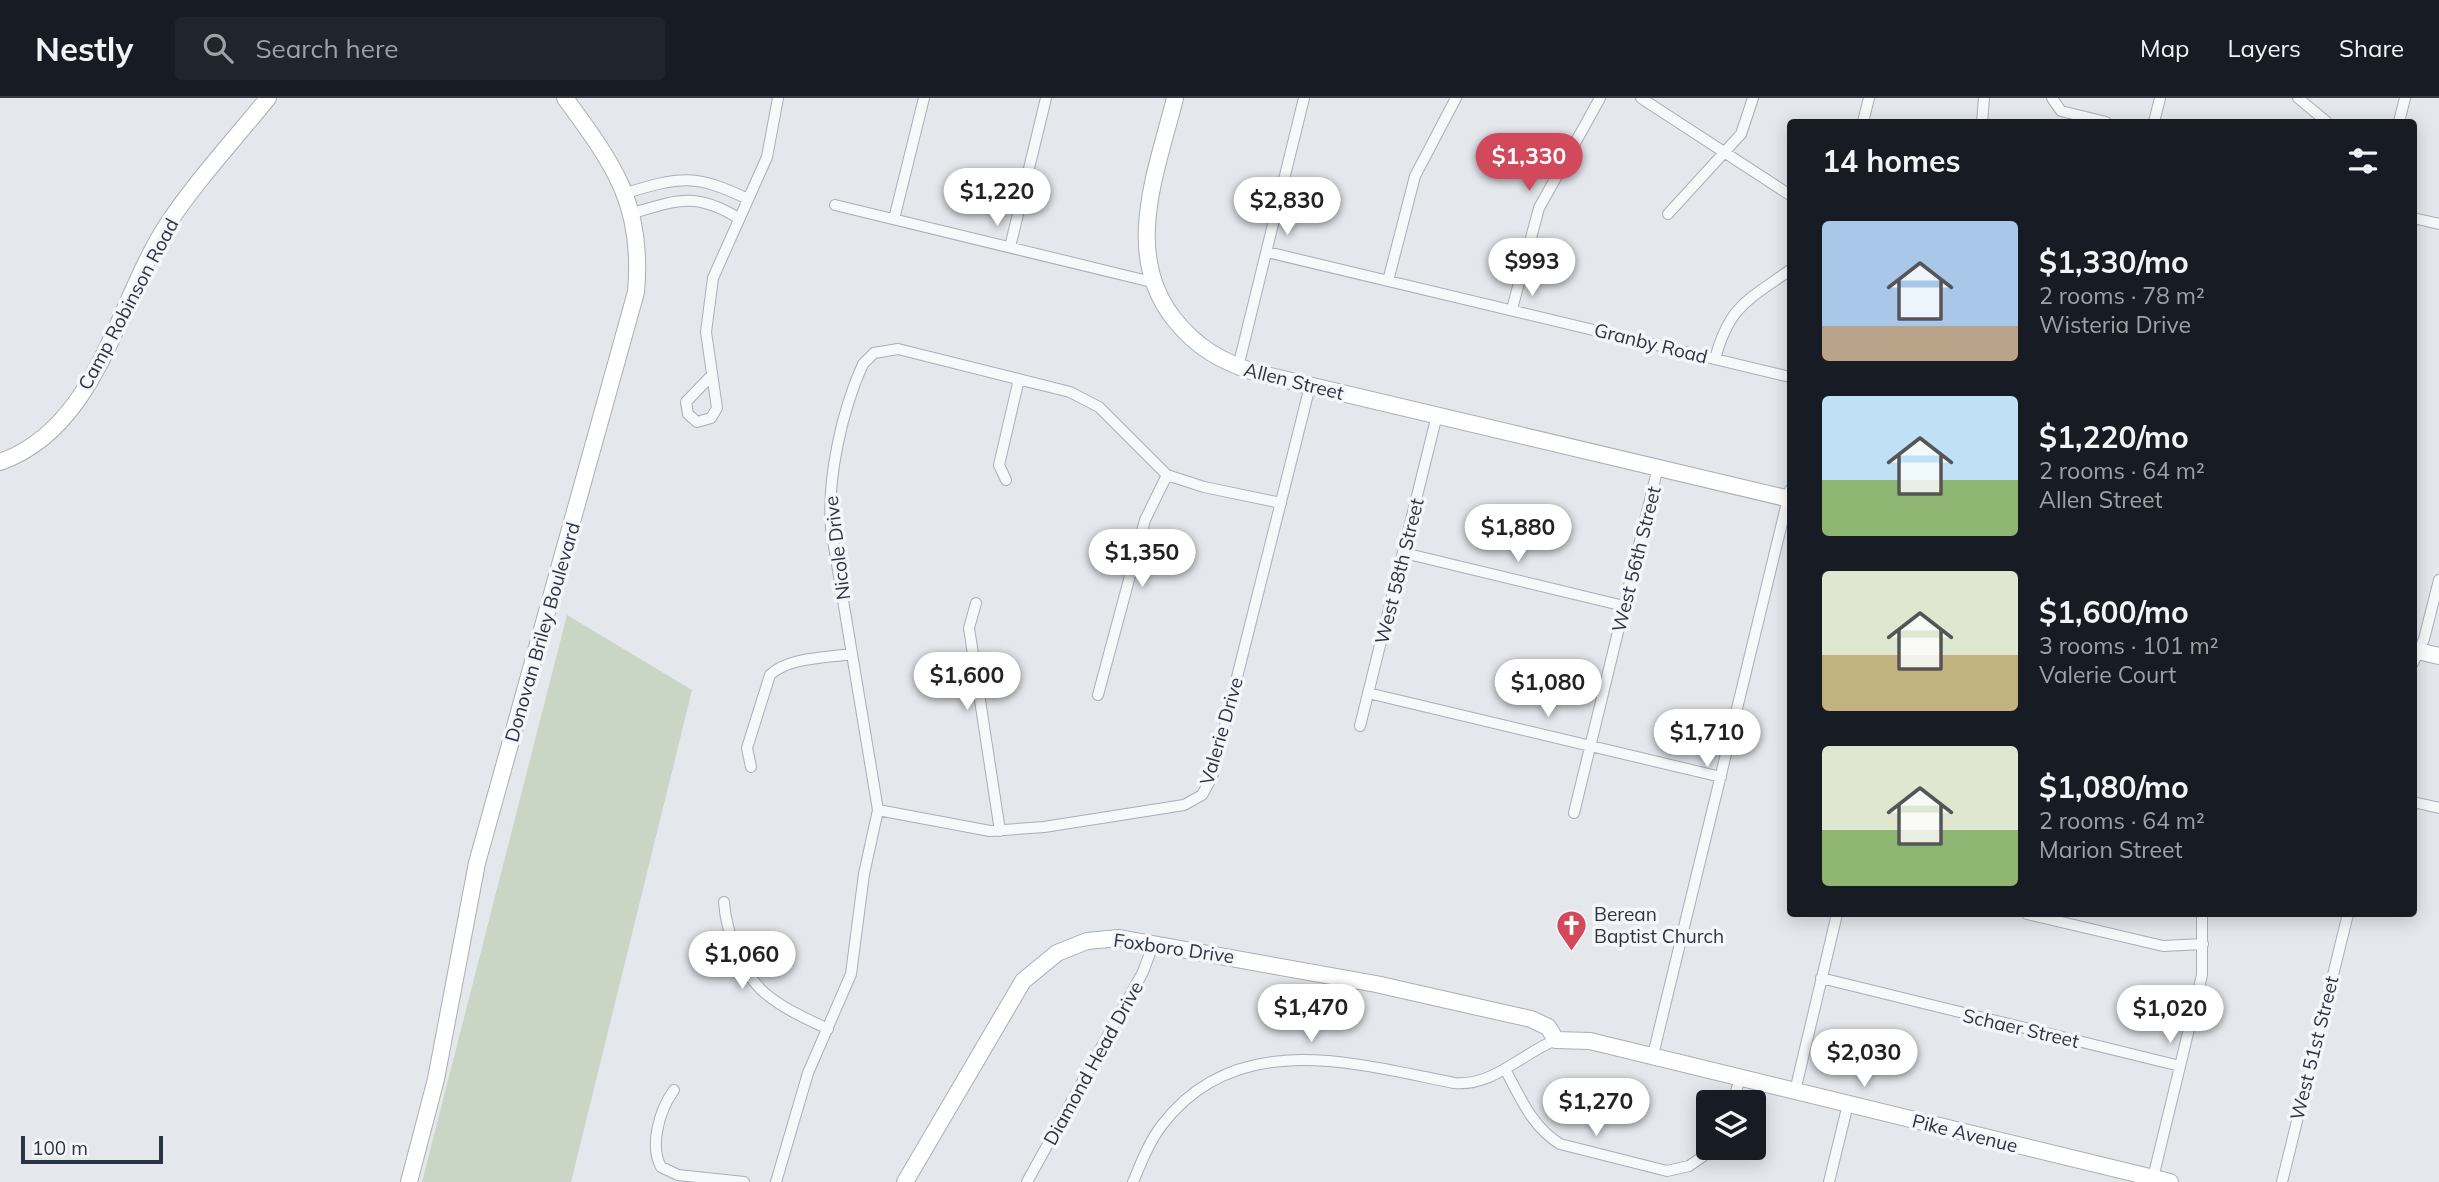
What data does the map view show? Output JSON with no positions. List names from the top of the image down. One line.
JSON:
{"streets":{"street":["Camp Robinson Road","Granby Road","Allen Street","Nicole Drive","West 56th Street","West 58th Street","Donovan Briley Boulevard","Valerie Drive","Foxboro Drive","Schaer Street","West 51st Street","Diamond Head Drive","Pike Avenue"]},"crossings":[["Allen Street","West 56th Street"],["Allen Street","West 58th Street"],["Allen Street","Valerie Drive"],["Nicole Drive","Valerie Drive"],["Foxboro Drive","Diamond Head Drive"],["Foxboro Drive","Pike Avenue"]],"places":{"church":["Berean Baptist Church"]},"scale_bar":"100 m","page":{"header":"Nestly","search":"Search here","nav":["Map","Layers","Share"],"heading":"14 homes","price":["$1,330","$1,220","$2,830","$993","$1,880","$1,350","$1,600","$1,080","$1,710","$1,060","$1,470","$1,020","$2,030","$1,270"],"list":[{"name":"$1,330/mo","note":"2 rooms · 78 m² · Wisteria Drive"},{"name":"$1,220/mo","note":"2 rooms · 64 m² · Allen Street"},{"name":"$1,600/mo","note":"3 rooms · 101 m² · Valerie Court"},{"name":"$1,080/mo","note":"2 rooms · 64 m² · Marion Street"}],"scale":"100 m"}}
